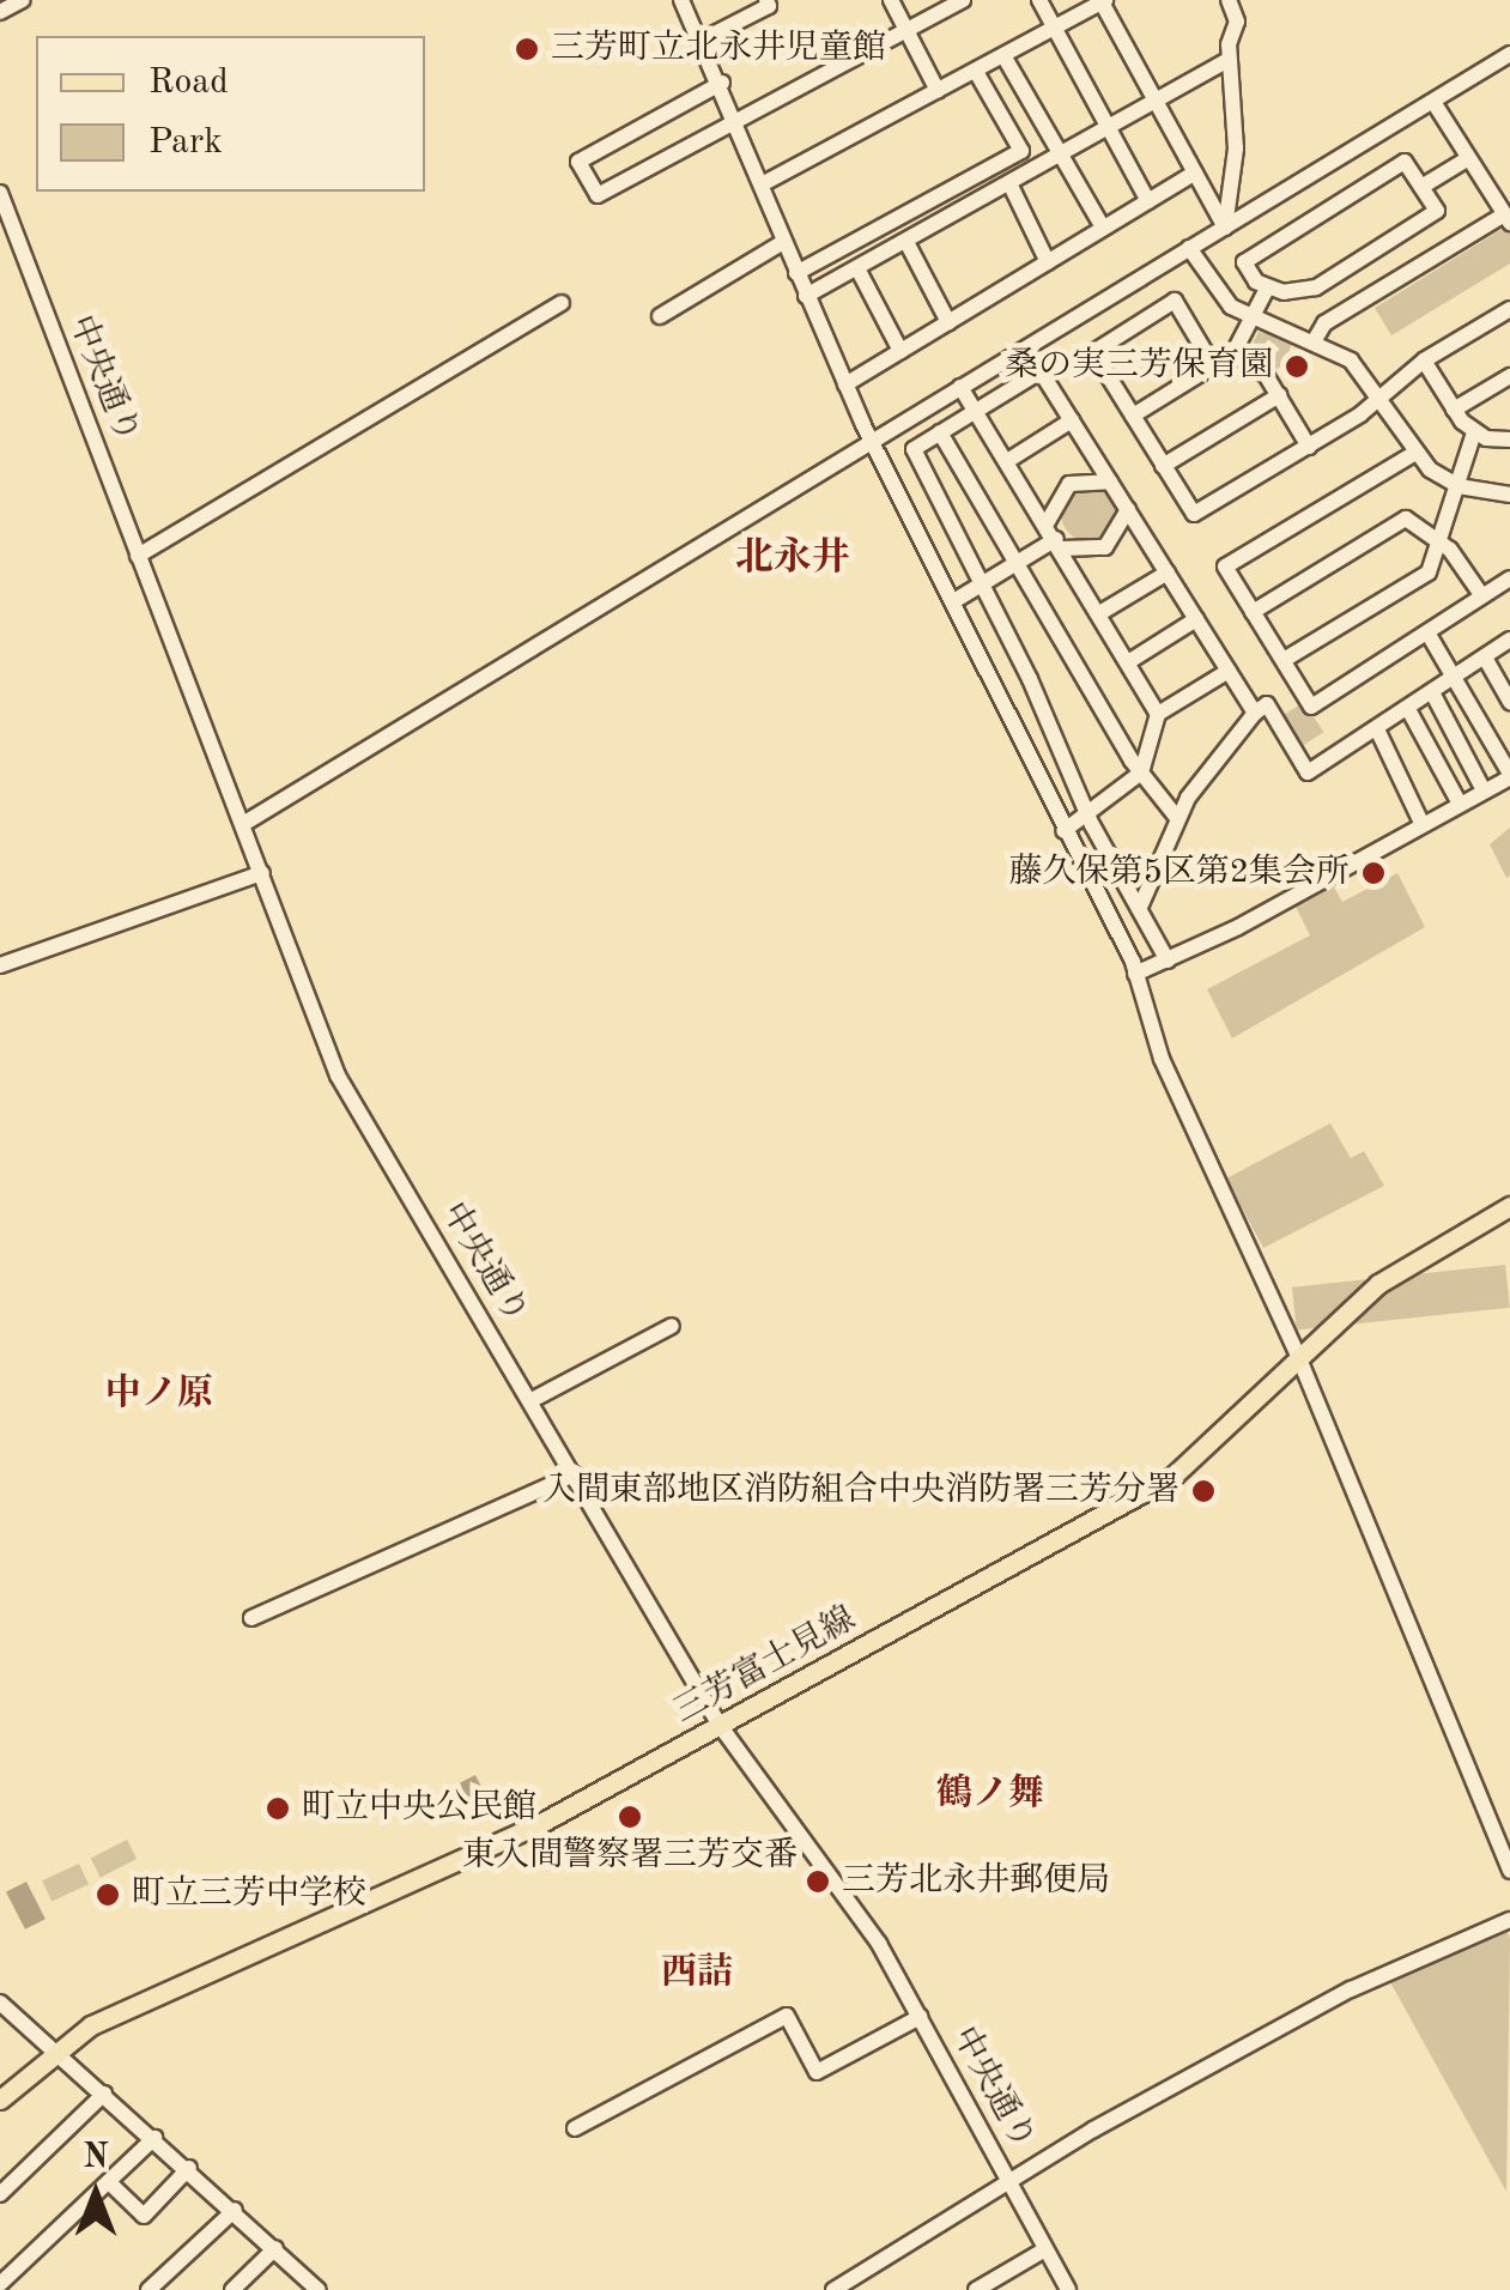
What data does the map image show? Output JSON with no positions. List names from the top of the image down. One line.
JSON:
{"streets":{"main road":["三芳富士見線"],"street":["中央通り"]},"crossings":[["中央通り","三芳富士見線"]],"districts":["北永井","中ノ原","鶴ノ舞","西詰"],"places":["三芳町立北永井児童館","桑の実三芳保育園","藤久保第5区第2集会所","入間東部地区消防組合中央消防署三芳分署","町立中央公民館","東入間警察署三芳交番","三芳北永井郵便局","町立三芳中学校"],"legend":["Road","Park"],"north":"top"}
